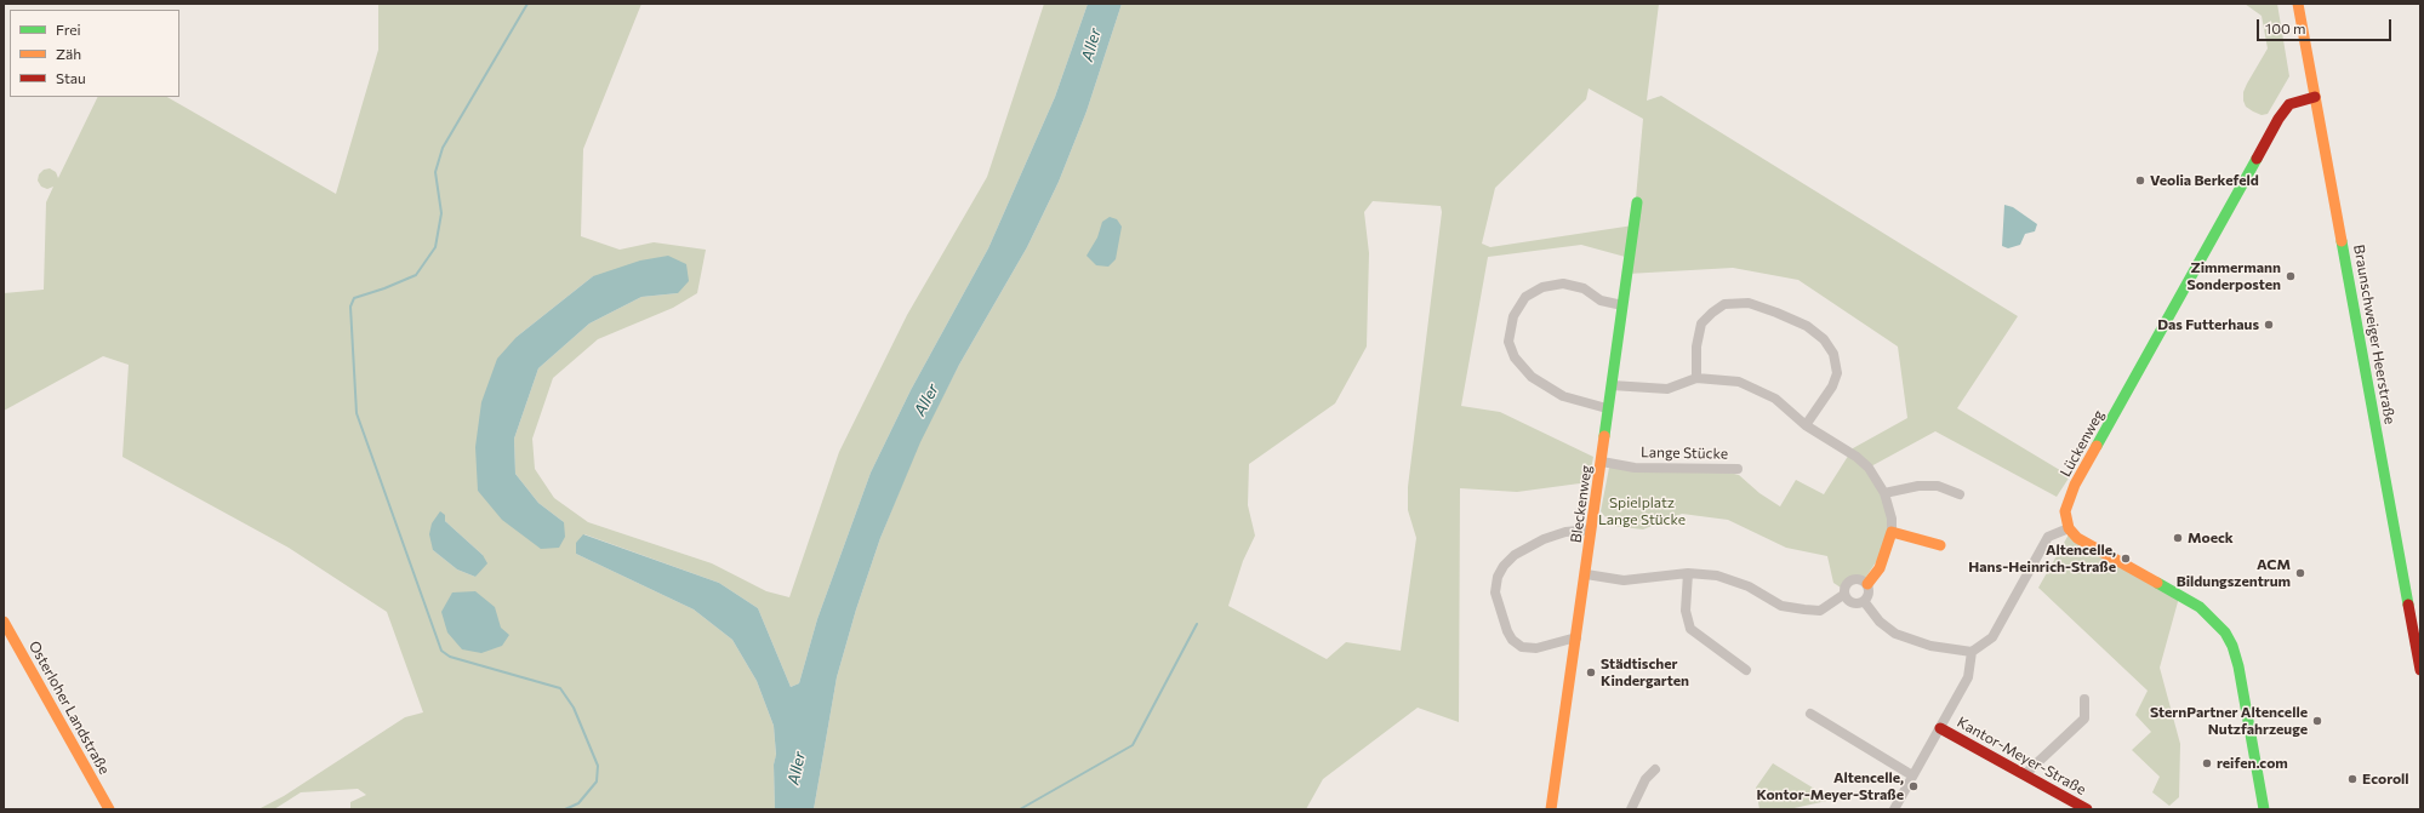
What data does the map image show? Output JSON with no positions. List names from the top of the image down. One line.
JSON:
{"streets":{"street":["Braunschweiger Heerstraße","Lückenweg","Lange Stücke","Bleckenweg","Osterloher Landstraße","Kantor-Meyer-Straße"]},"crossings":[["Braunschweiger Heerstraße","Lückenweg"],["Lange Stücke","Bleckenweg"]],"water":["Aller"],"parks":["Spielplatz Lange Stücke"],"places":["Veolia Berkefeld","Zimmermann Sonderposten","Das Futterhaus","Moeck","Altencelle, Hans-Heinrich-Straße","ACM Bildungszentrum","Städtischer Kindergarten","SternPartner Altencelle Nutzfahrzeuge","reifen.com","Ecoroll","Altencelle, Kontor-Meyer-Straße"],"legend":["Frei","Zäh","Stau"],"scale_bar":"100 m"}
